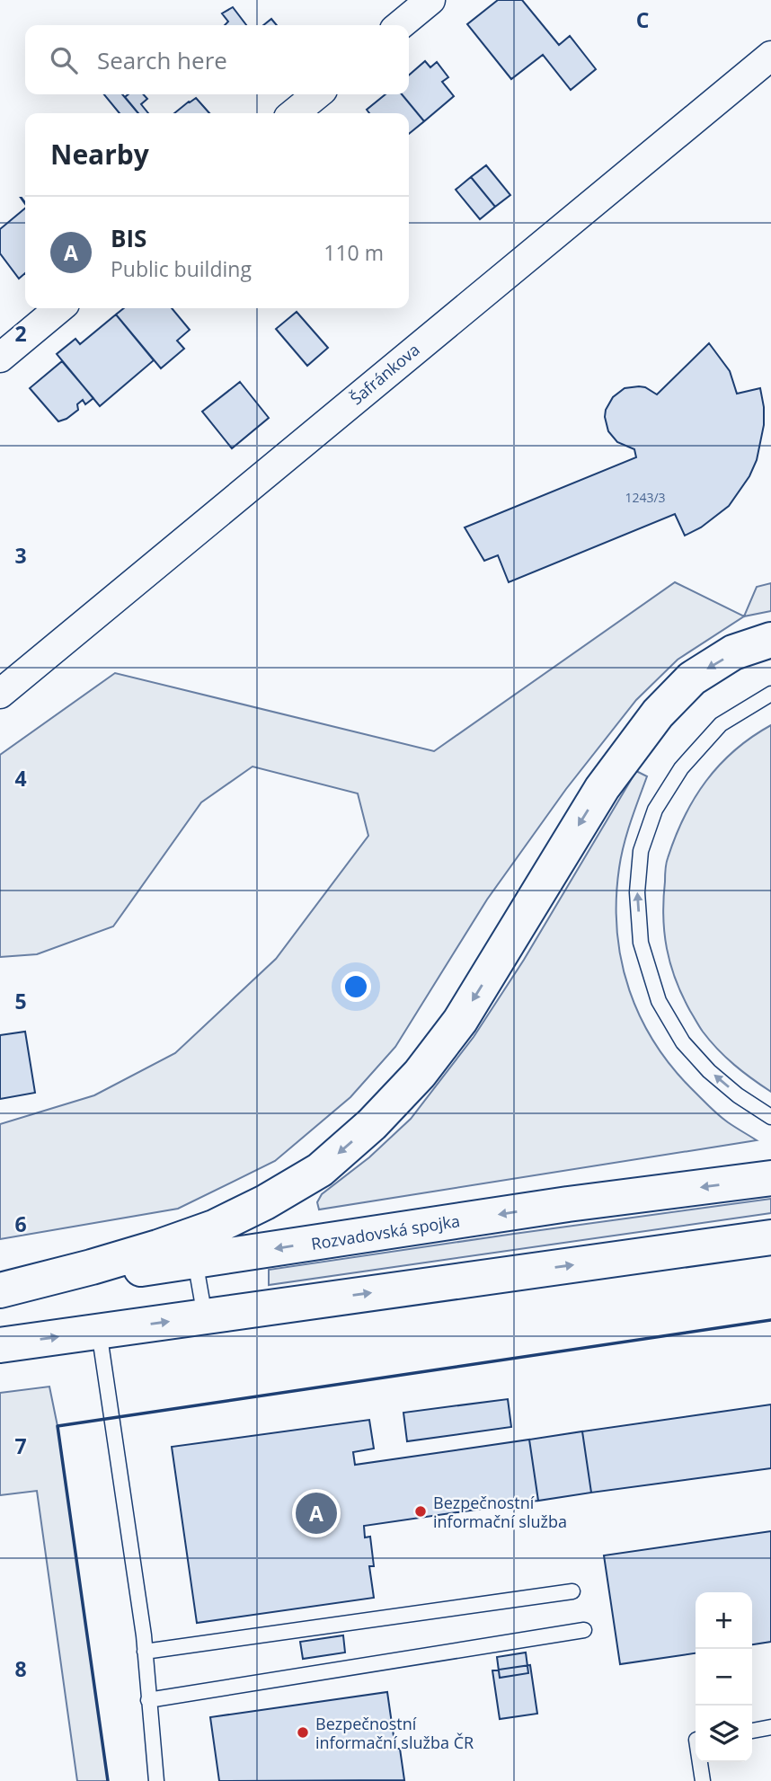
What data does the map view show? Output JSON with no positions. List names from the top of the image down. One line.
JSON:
{"streets":{"highway":["Rozvadovská spojka"],"street":["Šafránkova"]},"places":["Bezpečnostní informační služba","Bezpečnostní informační služba ČR"],"house_numbers":["1243/3"],"page":{"search":"Search here","heading":"Nearby","list":[{"mark":"A","name":"BIS","note":"Public building","value":"110 m"}],"pins":"A","map_buttons":["+","−"]},"grid":{"columns":["C"],"rows":["2","3","4","5","6","7","8"]}}
